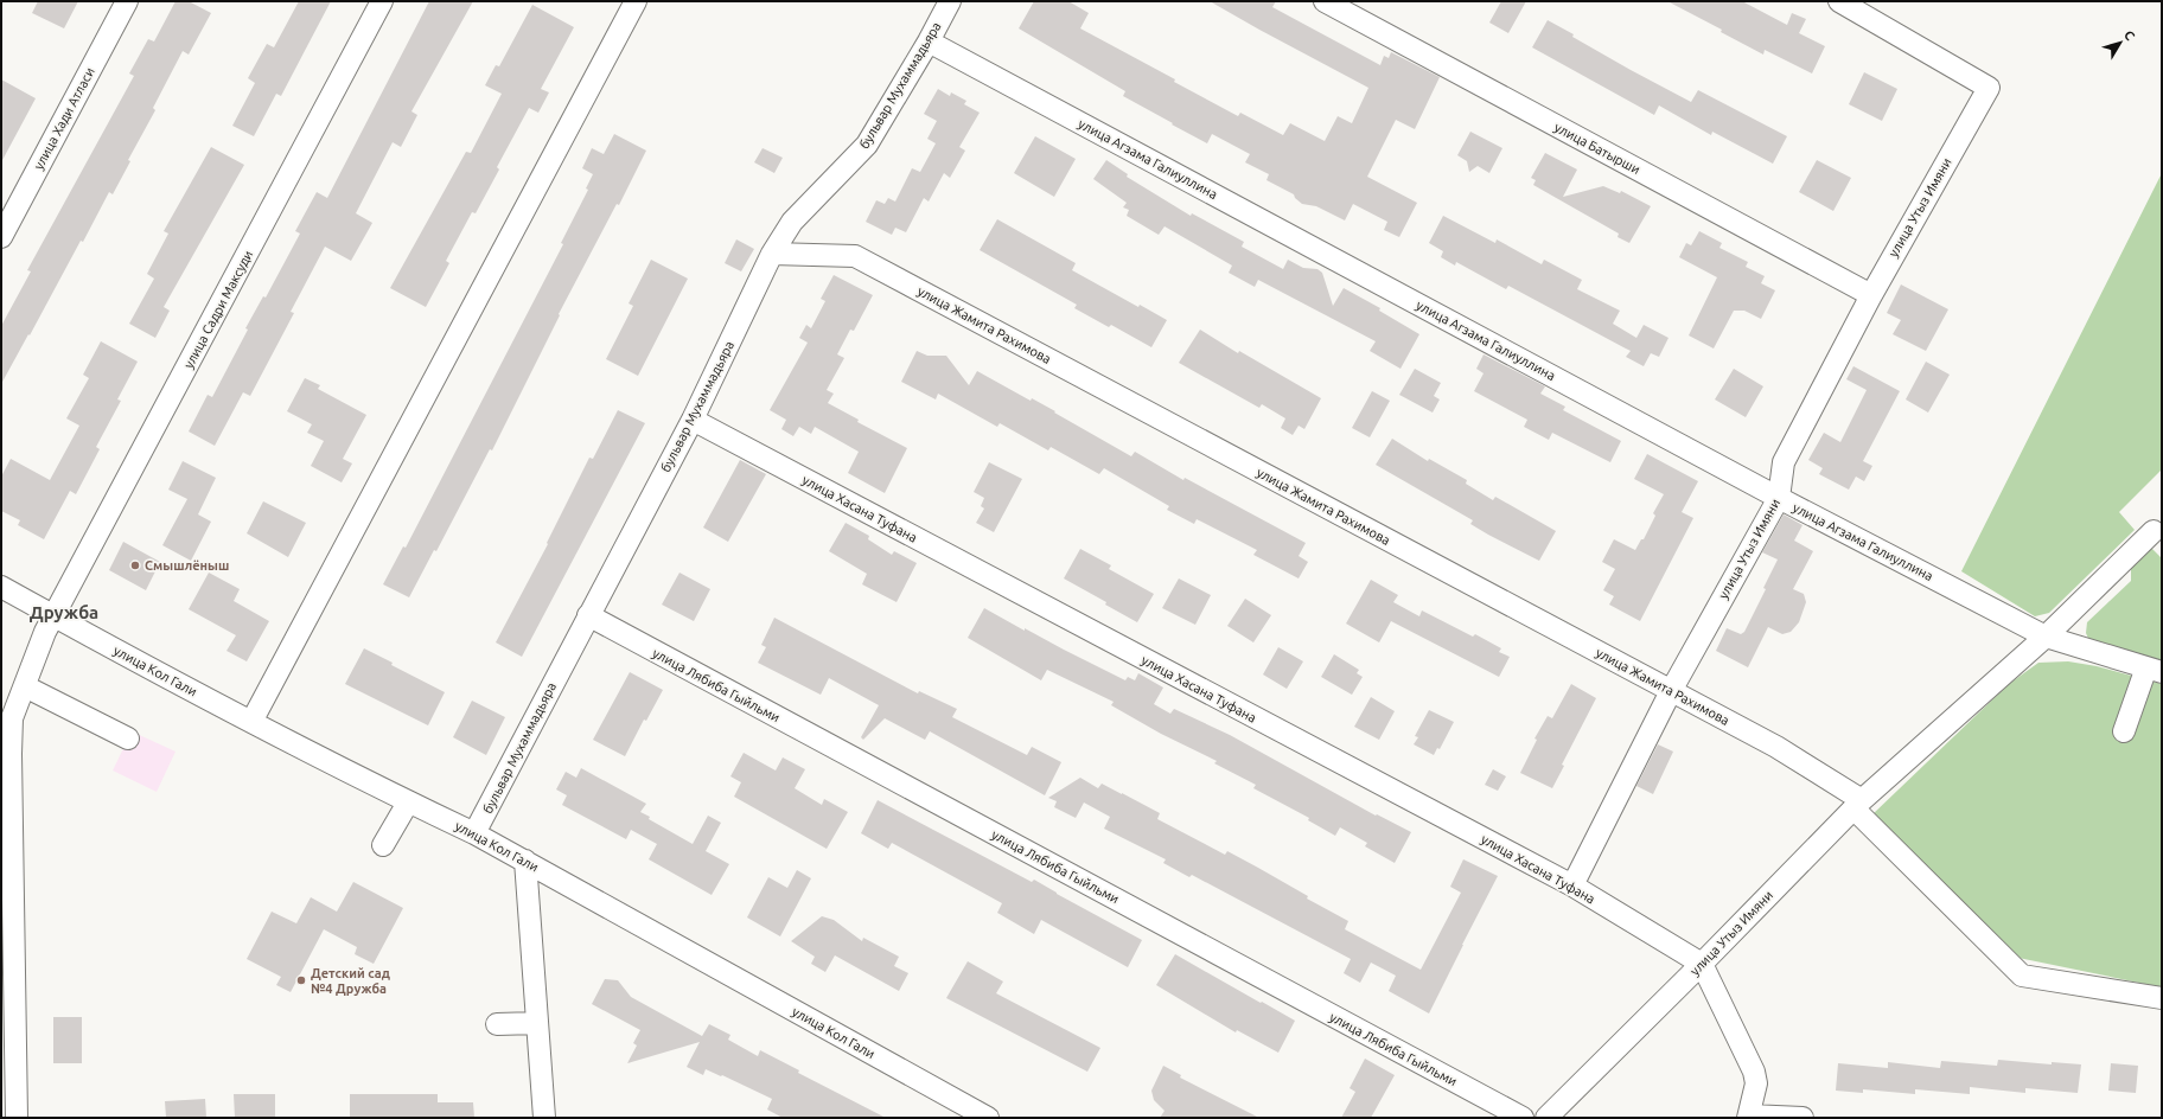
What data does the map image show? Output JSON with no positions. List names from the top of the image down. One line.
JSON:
{"streets":{"street":["бульвар Мухаммадьяра","улица Хади Атласи","улица Батырши","улица Агзама Галиуллина","улица Утыз Имяни","улица Садри Максуди","улица Жамита Рахимова","улица Хасана Туфана","улица Кол Гали","улица Лябиба Гыйльми"]},"crossings":[["бульвар Мухаммадьяра","улица Агзама Галиуллина"],["бульвар Мухаммадьяра","улица Жамита Рахимова"],["бульвар Мухаммадьяра","улица Хасана Туфана"],["бульвар Мухаммадьяра","улица Кол Гали"],["бульвар Мухаммадьяра","улица Лябиба Гыйльми"],["улица Батырши","улица Утыз Имяни"],["улица Агзама Галиуллина","улица Утыз Имяни"],["улица Утыз Имяни","улица Жамита Рахимова"],["улица Утыз Имяни","улица Хасана Туфана"],["улица Садри Максуди","улица Кол Гали"]],"districts":["Дружба"],"places":["Смышлёныш","Детский сад №4 Дружба"],"north":"top right"}
